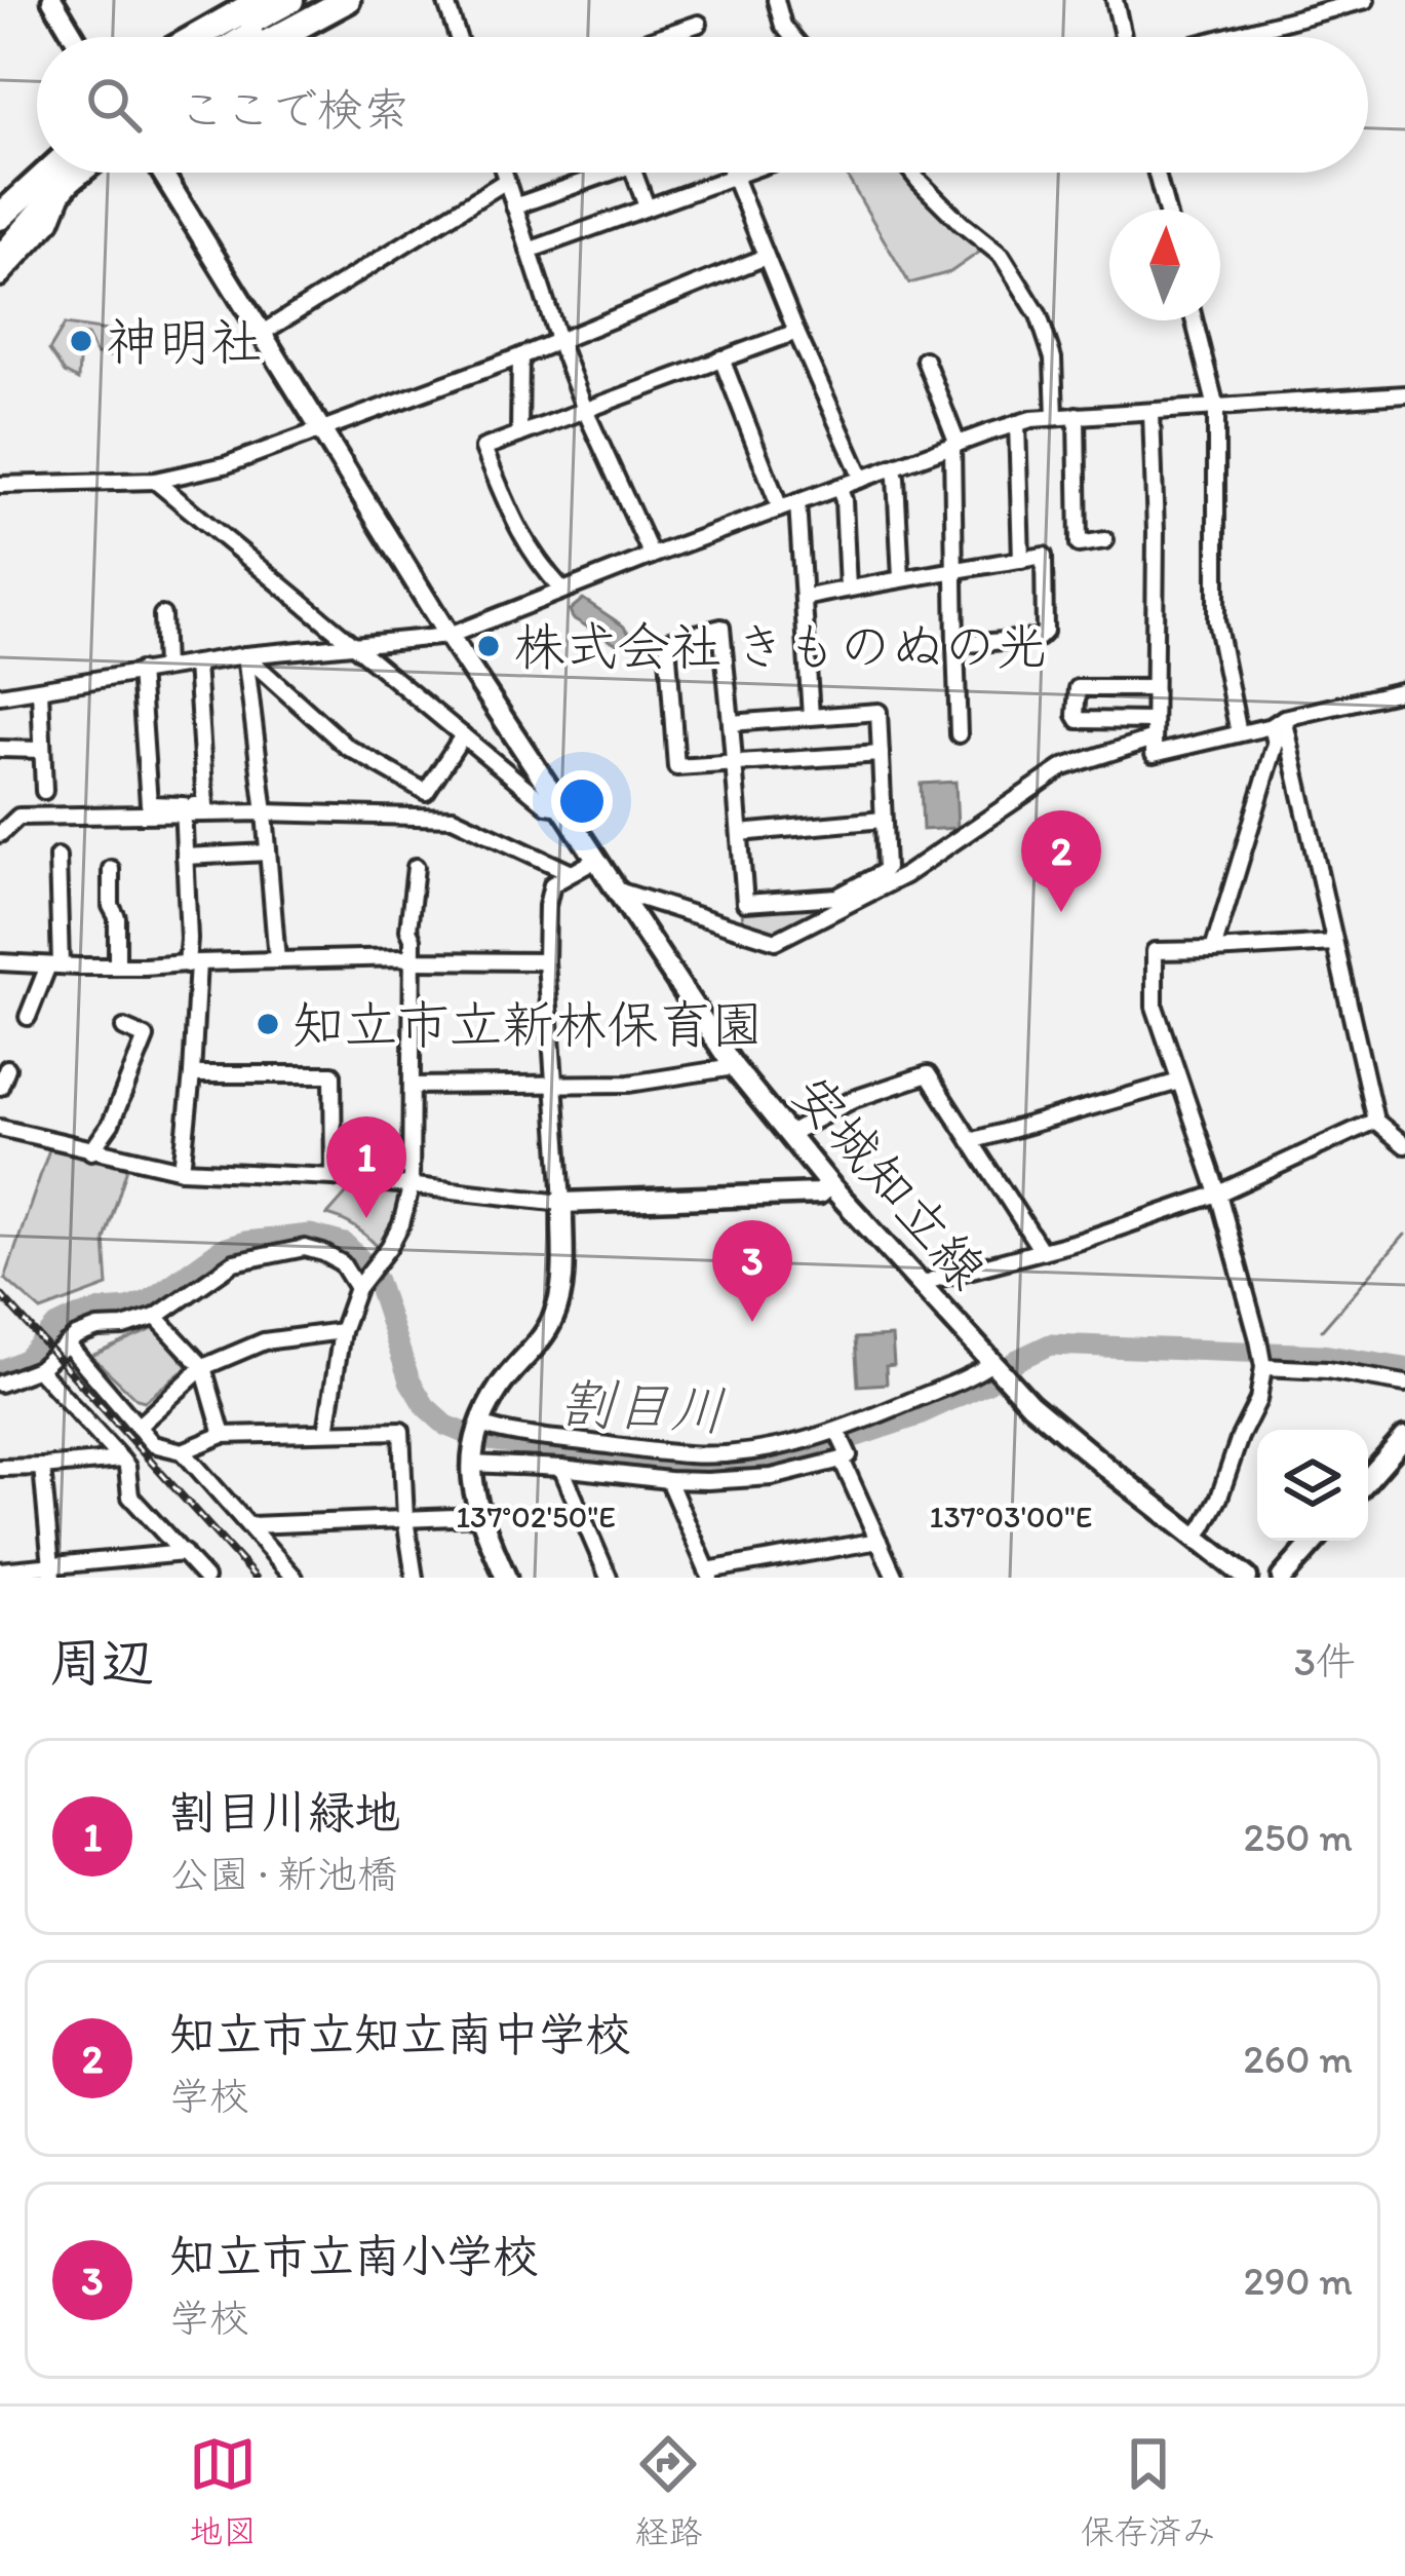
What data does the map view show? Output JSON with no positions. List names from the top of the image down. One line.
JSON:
{"streets":{"main road":["安城知立線"]},"water":["割目川"],"places":["神明社","株式会社 きものぬの光","知立市立新林保育園"],"north":"top","page":{"search":"ここで検索","pins":["2","1","3"],"heading":["周辺","3件"],"list":[{"mark":"1","name":"割目川緑地","note":"公園 · 新池橋","value":"250 m"},{"mark":"2","name":"知立市立知立南中学校","note":"学校","value":"260 m"},{"mark":"3","name":"知立市立南小学校","note":"学校","value":"290 m"}],"nav":["地図","経路","保存済み"]},"coordinates":["137°02'50\"E","137°03'00\"E"]}
